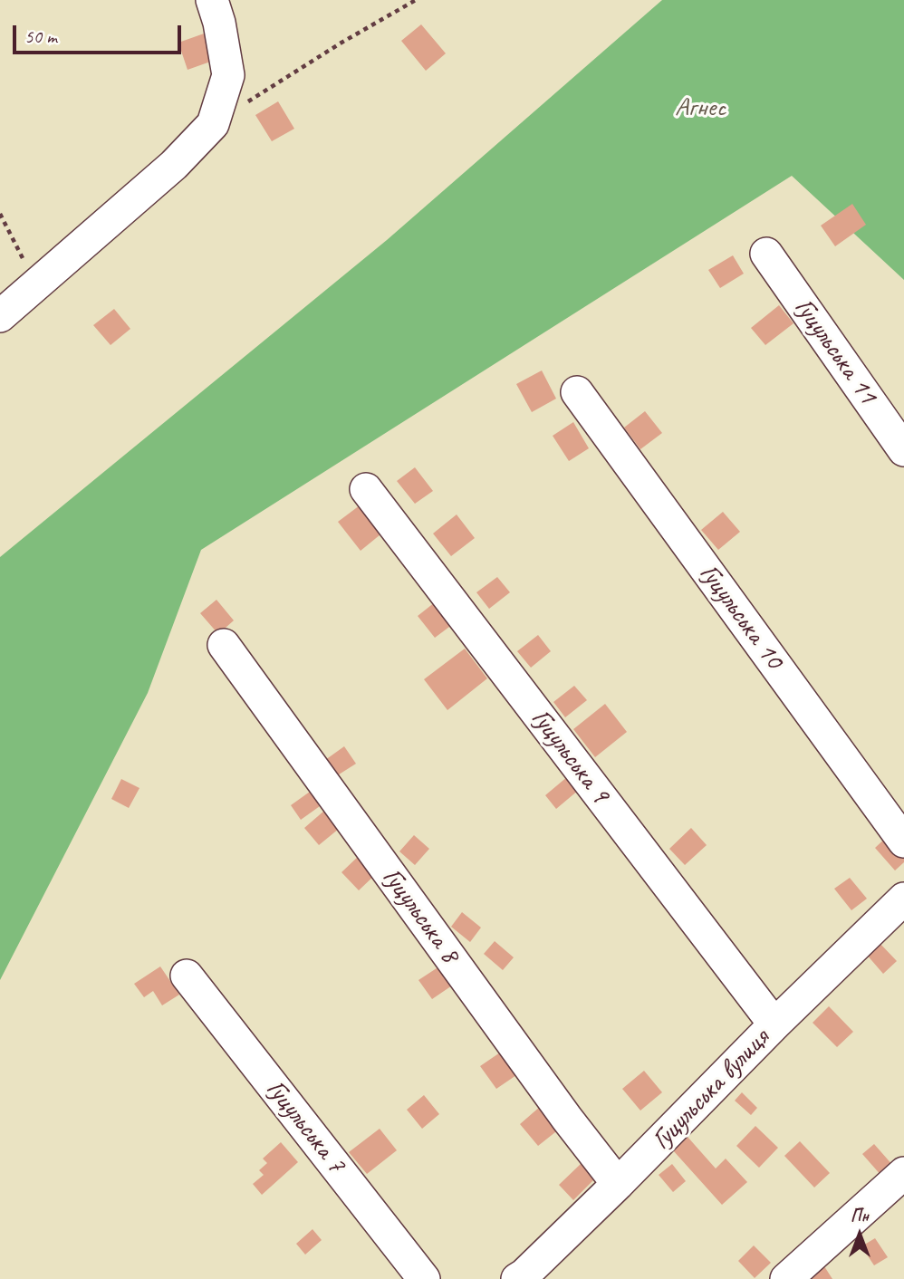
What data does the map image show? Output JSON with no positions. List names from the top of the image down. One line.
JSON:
{"streets":{"street":["Гуцульська 11","Гуцульська 10","Гуцульська 9","Гуцульська 8","Гуцульська вулиця","Гуцульська 7"]},"crossings":[["Гуцульська 9","Гуцульська вулиця"],["Гуцульська 8","Гуцульська вулиця"]],"parks":["Агнес"],"scale_bar":"50 m","north":"top"}
